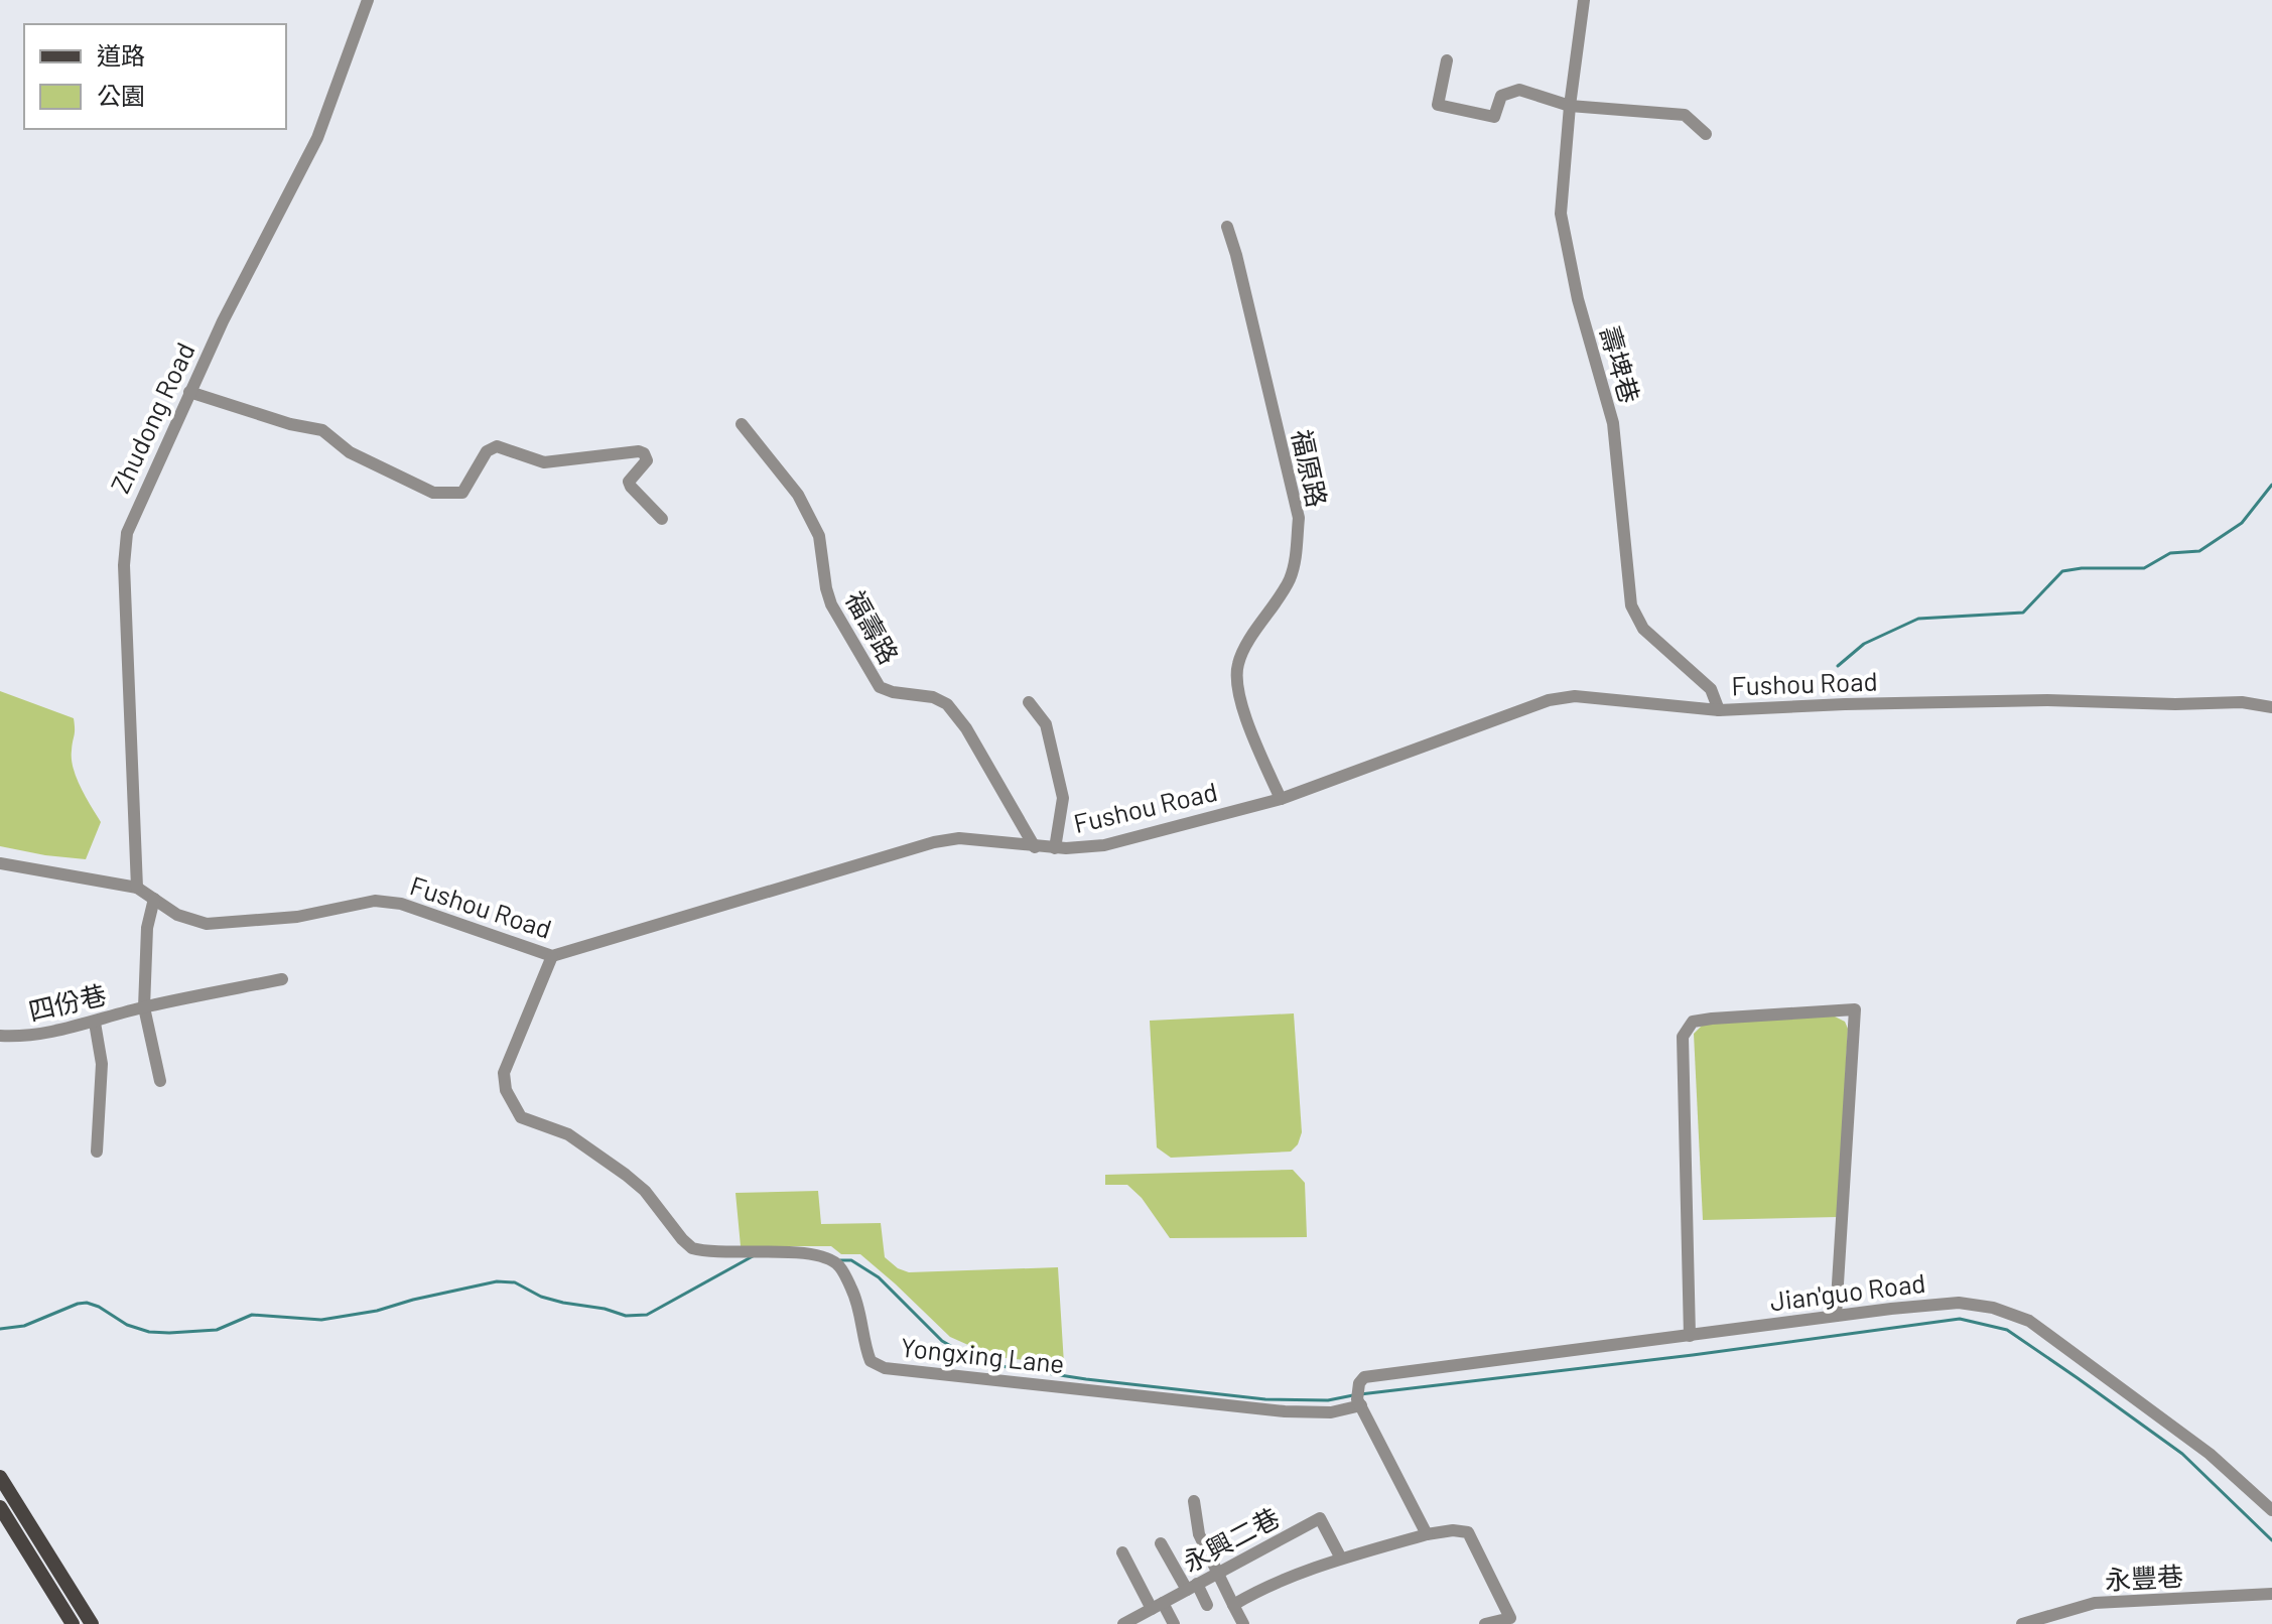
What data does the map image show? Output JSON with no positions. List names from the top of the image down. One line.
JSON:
{"streets":{"street":["壽埤巷","Zhudong Road","福原路","福壽路","Fushou Road","四份巷","Jian'guo Road","Yongxing Lane","永興二巷","永豐巷"]},"crossings":[["壽埤巷","Fushou Road"],["Zhudong Road","Fushou Road"],["福原路","Fushou Road"],["福壽路","Fushou Road"],["Fushou Road","四份巷"],["Fushou Road","Yongxing Lane"],["Jian'guo Road","Yongxing Lane"]],"legend":["道路","公園"]}
